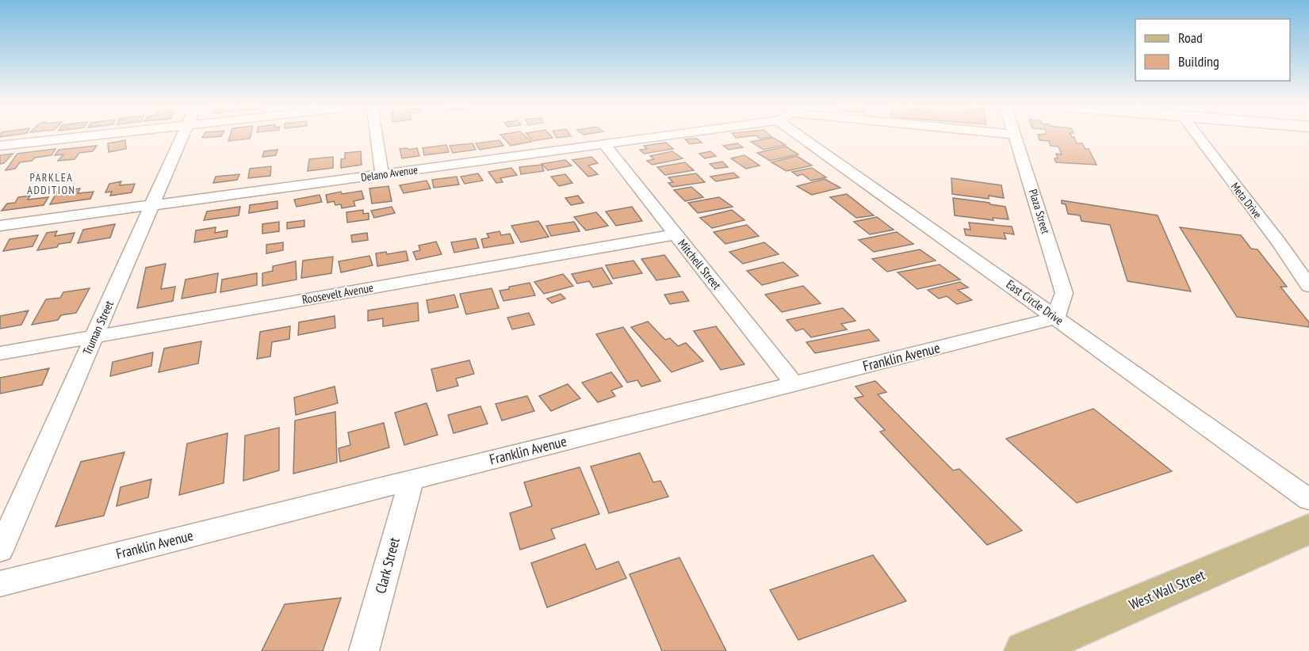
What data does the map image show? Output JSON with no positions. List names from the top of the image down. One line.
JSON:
{"streets":{"main road":["West Wall Street"],"street":["Delano Avenue","Meta Drive","Plaza Street","Mitchell Street","Roosevelt Avenue","East Circle Drive","Truman Street","Franklin Avenue","Clark Street"]},"crossings":[["Delano Avenue","Mitchell Street"],["Delano Avenue","Truman Street"],["Plaza Street","East Circle Drive"],["Plaza Street","Franklin Avenue"],["Mitchell Street","Roosevelt Avenue"],["Mitchell Street","Franklin Avenue"],["Roosevelt Avenue","Truman Street"],["East Circle Drive","Franklin Avenue"],["Franklin Avenue","Clark Street"]],"districts":["PARKLEA ADDITION"],"legend":["Road","Building"]}
